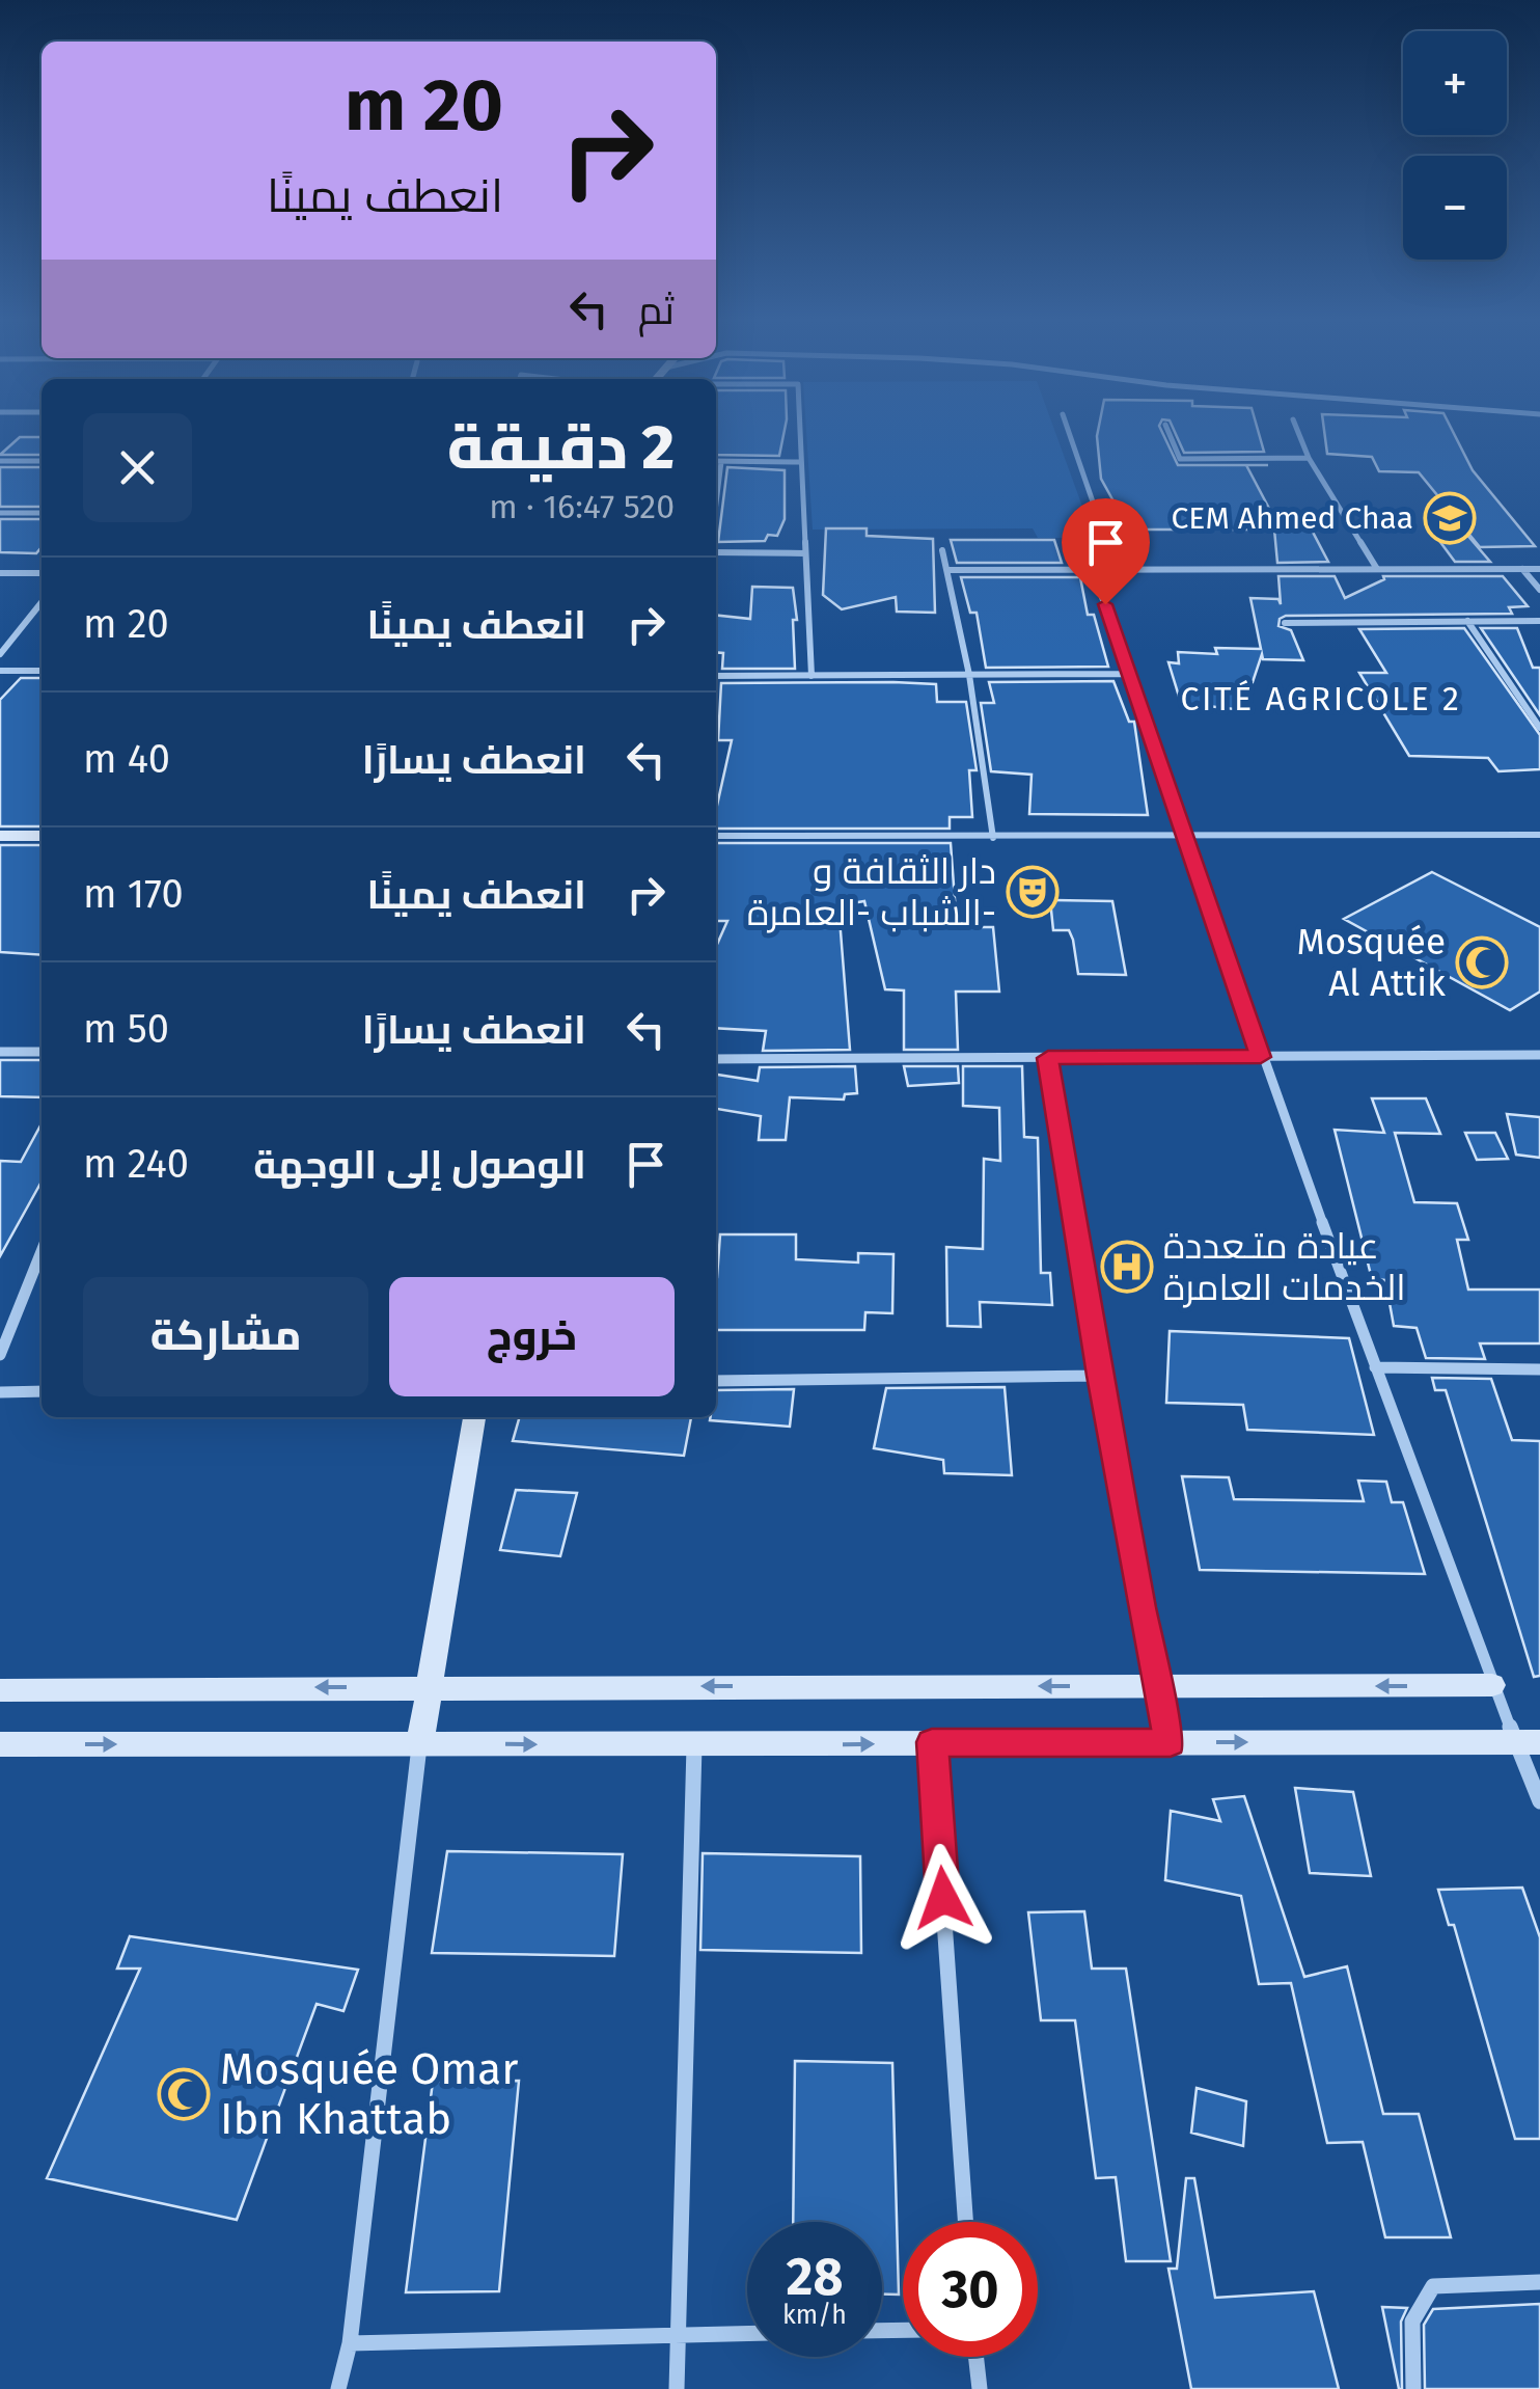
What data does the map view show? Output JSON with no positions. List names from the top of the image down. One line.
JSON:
{"districts":["CITÉ AGRICOLE 2"],"places":{"school or university":["CEM Ahmed Chaa"],"theatre":["دار الثقافة و الشباب -العامرة-"],"mosque":["Mosquée Al Attik","Mosquée Omar Ibn Khattab"],"hospital":["عيادة متـعددة الخدمات العامرة"]},"page":{"map_buttons":["+","−"],"turn":["20 m","انعطف يمينًا"],"then":"ثم","heading":["2 دقيقة","520 m · 16:47"],"list":[{"name":"انعطف يمينًا","value":"20 m"},{"name":"انعطف يسارًا","value":"40 m"},{"name":"انعطف يمينًا","value":"170 m"},{"name":"انعطف يسارًا","value":"50 m"},{"name":"الوصول إلى الوجهة","value":"240 m"}],"buttons":["خروج","مشاركة"],"speed":"28 km/h","limit":"30"}}
